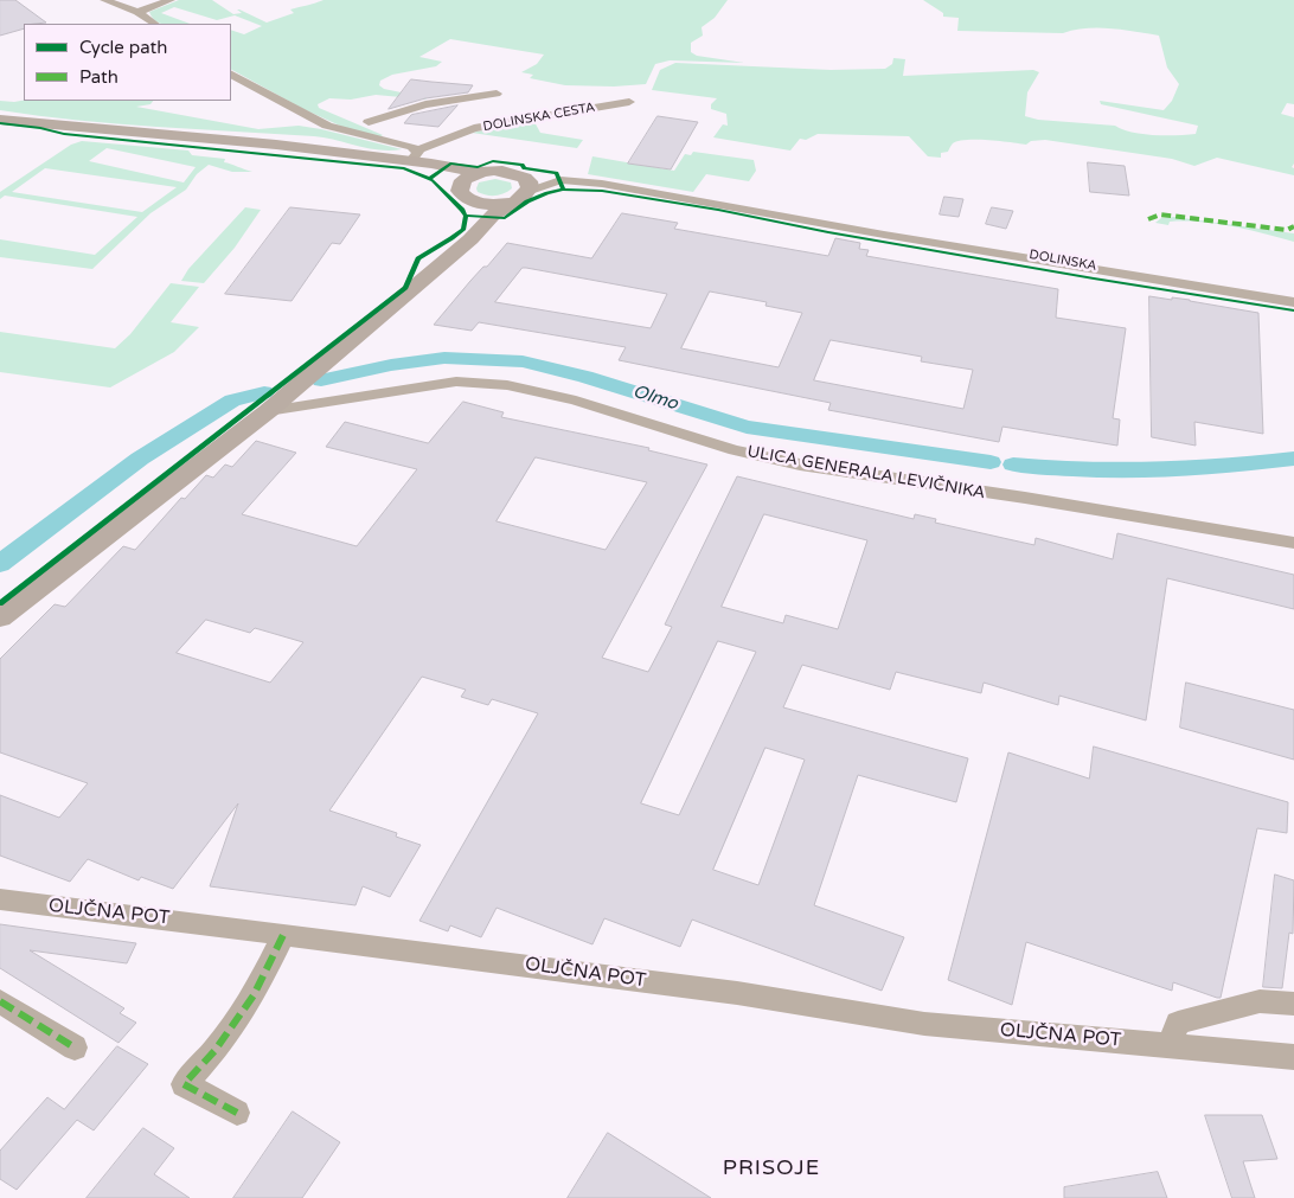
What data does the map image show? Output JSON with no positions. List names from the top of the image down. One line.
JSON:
{"streets":{"street":["DOLINSKA CESTA","ULICA GENERALA LEVIČNIKA","OLJČNA POT"],"cycle path":["DOLINSKA"]},"districts":["PRISOJE"],"water":["Olmo"],"legend":["Cycle path","Path"]}
